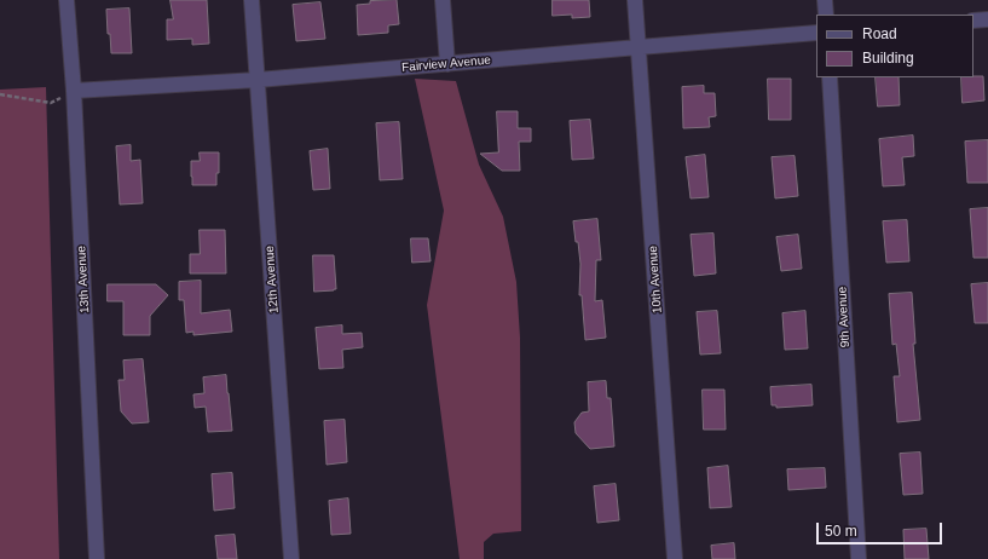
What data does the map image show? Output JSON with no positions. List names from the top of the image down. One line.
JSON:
{"streets":{"street":["Fairview Avenue","13th Avenue","12th Avenue","10th Avenue","9th Avenue"]},"crossings":[["Fairview Avenue","13th Avenue"],["Fairview Avenue","12th Avenue"],["Fairview Avenue","10th Avenue"]],"legend":["Road","Building"],"scale_bar":"50 m"}
